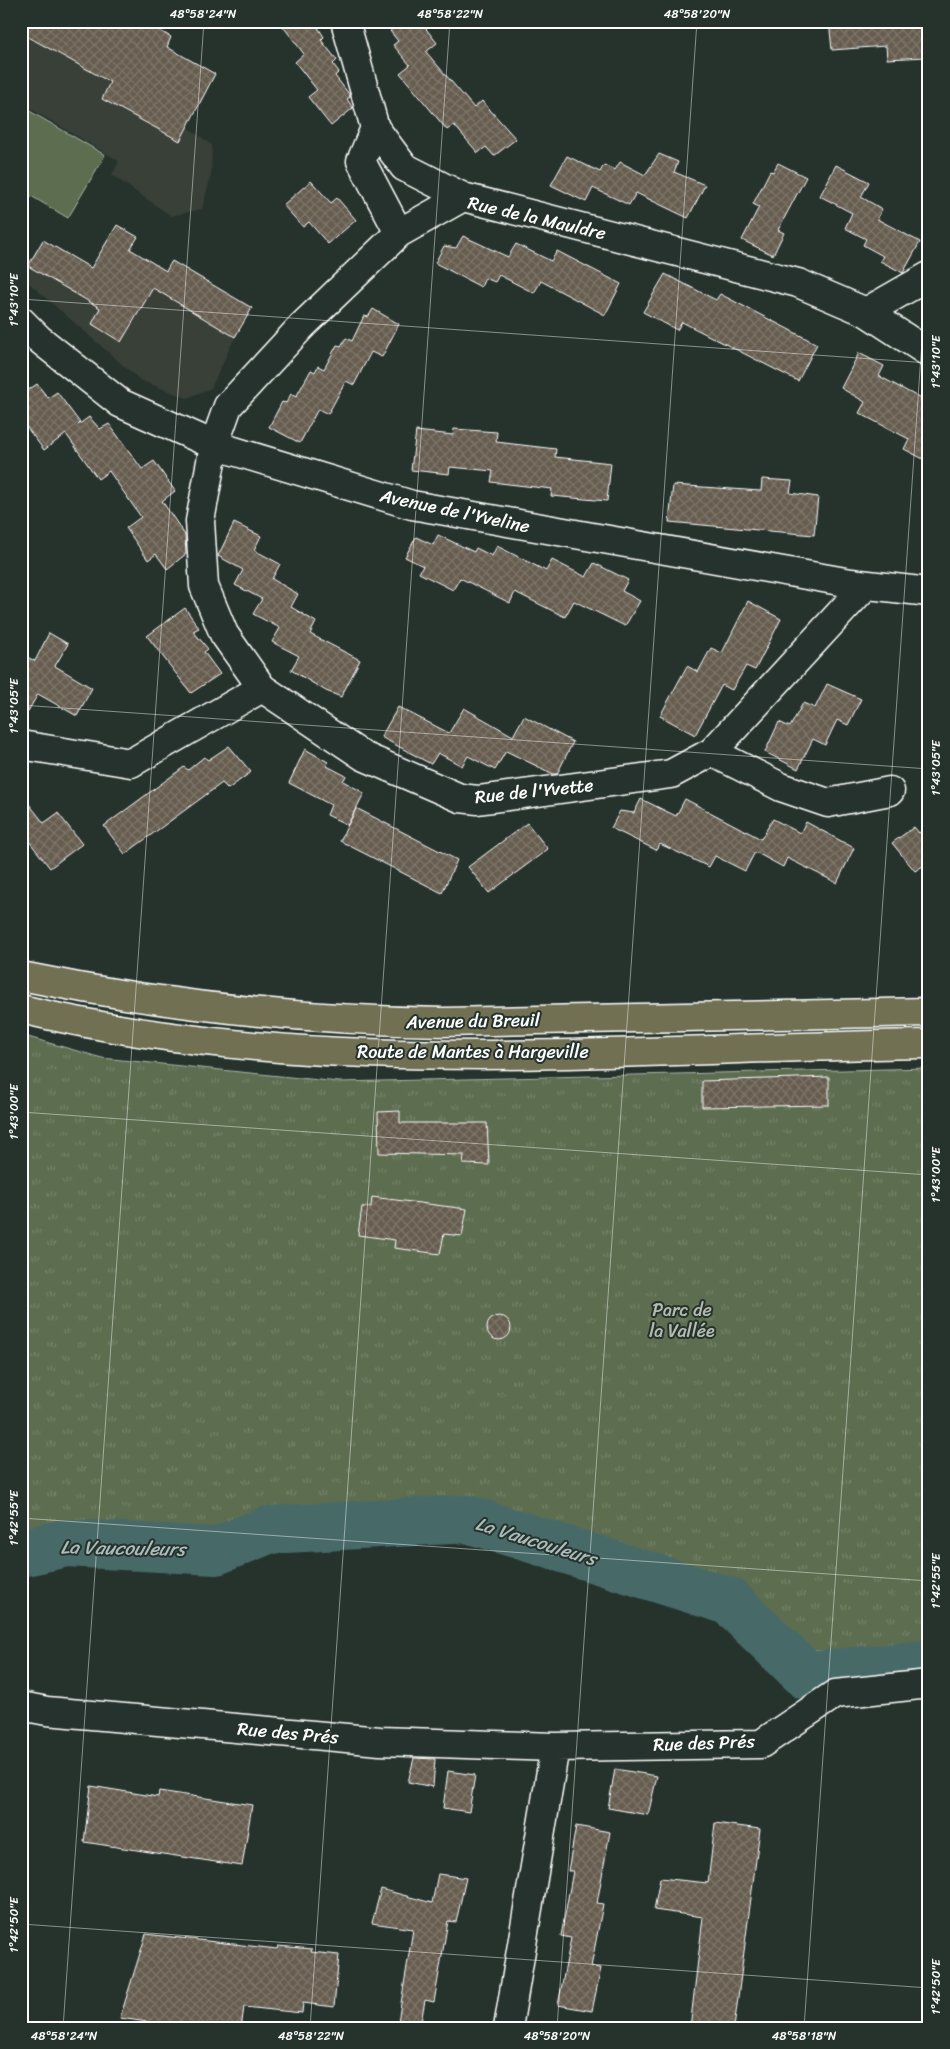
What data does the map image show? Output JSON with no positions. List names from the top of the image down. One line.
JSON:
{"streets":{"main road":["Avenue du Breuil","Route de Mantes à Hargeville"],"street":["Rue de la Mauldre","Avenue de l'Yveline","Rue de l'Yvette","Rue des Prés"]},"crossings":[["Rue de la Mauldre","Avenue de l'Yveline"],["Rue de la Mauldre","Rue de l'Yvette"],["Avenue de l'Yveline","Rue de l'Yvette"]],"water":["La Vaucouleurs"],"parks":["Parc de la Vallée"],"coordinates":["48°58'24\"N","48°58'22\"N","48°58'20\"N","1°43'10\"E","1°43'05\"E","1°43'00\"E","1°42'55\"E","1°42'50\"E","48°58'18\"N"]}
